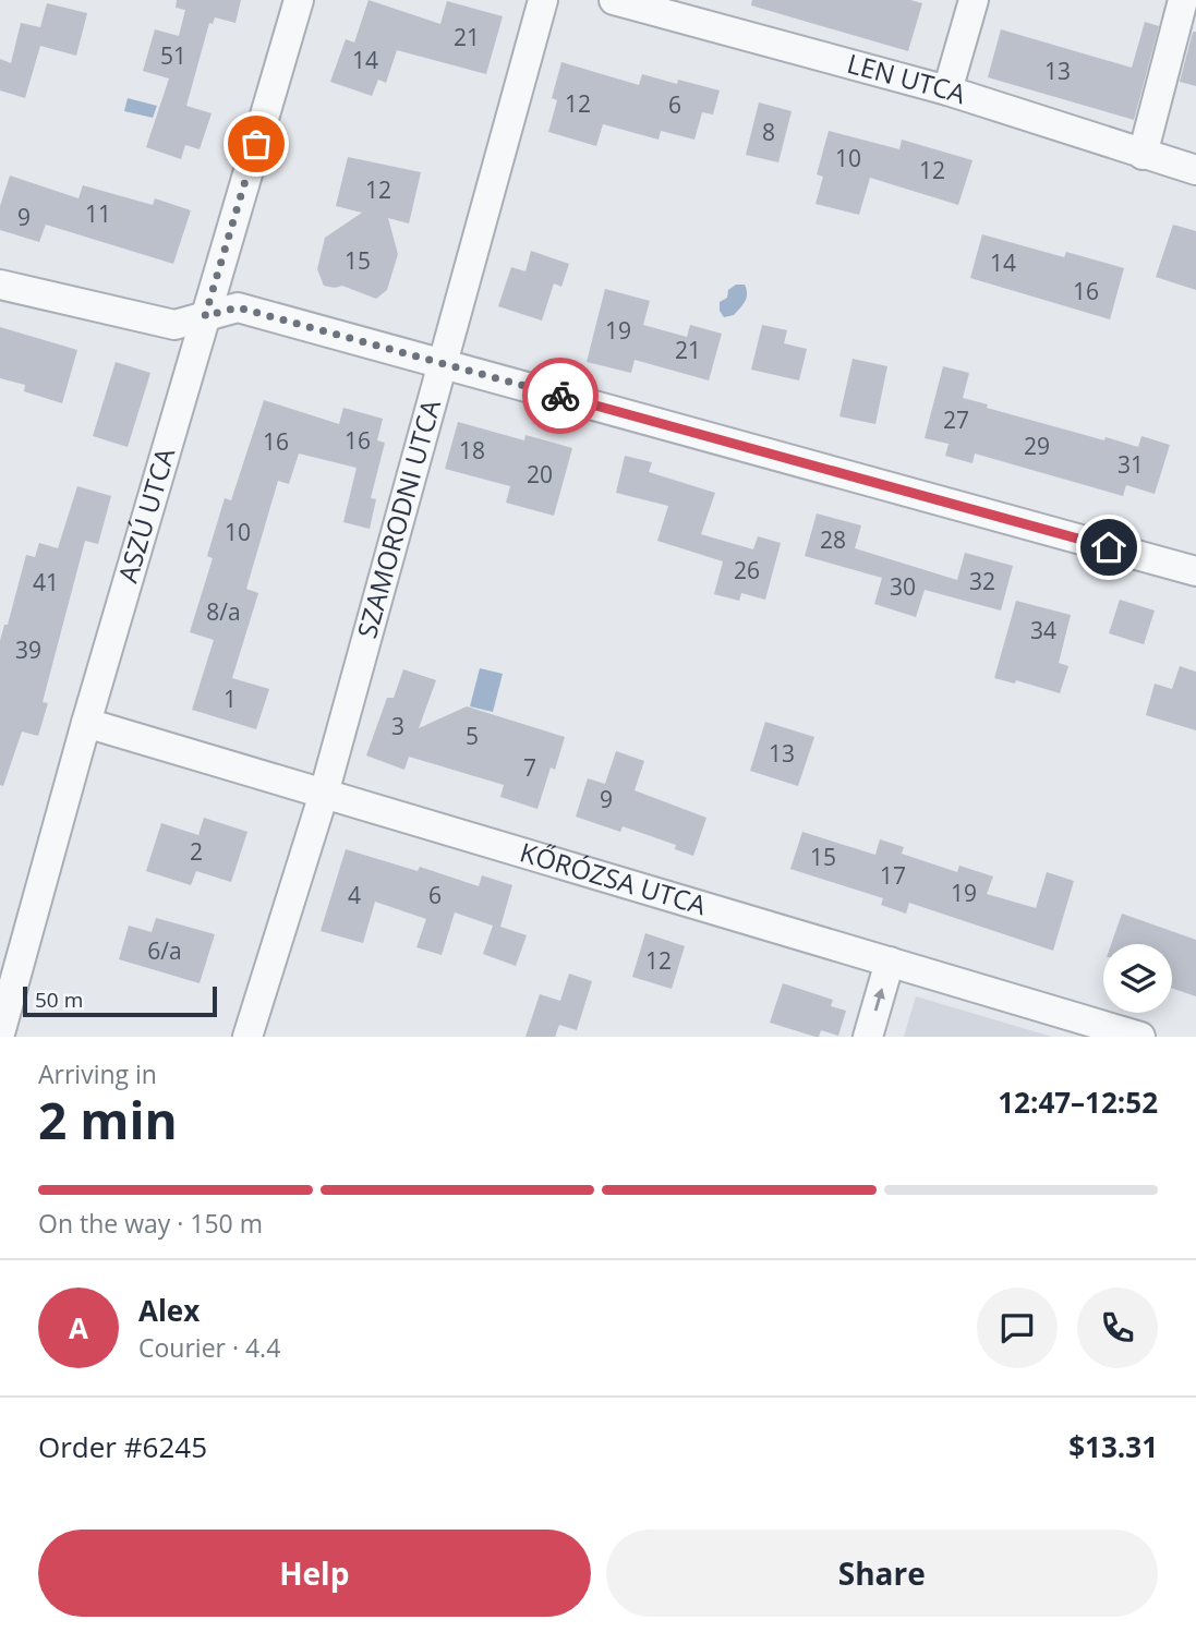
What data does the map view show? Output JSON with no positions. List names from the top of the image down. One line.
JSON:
{"streets":{"street":["LEN UTCA","ASZÚ UTCA","SZAMORODNI UTCA","KŐRÓZSA UTCA"]},"crossings":[["ASZÚ UTCA","KŐRÓZSA UTCA"],["SZAMORODNI UTCA","KŐRÓZSA UTCA"]],"house_numbers":["21","51","14","13","12","6","8","10","12","12","11","9","15","14","16","19","21","27","16","16","29","18","31","20","10","28","26","32","41","30","8/a","34","39","1","3","5","13","7","9","2","15","17","19","4","6","6/a","12"],"scale_bar":"50 m","page":{"scale":"50 m","heading":["2 min","Arriving in","12:47–12:52"],"panel":["Alex","Courier · 4.4","Order #6245","$13.31"],"bar":"On the way · 150 m","round":"A","buttons":["Help","Share"]}}
